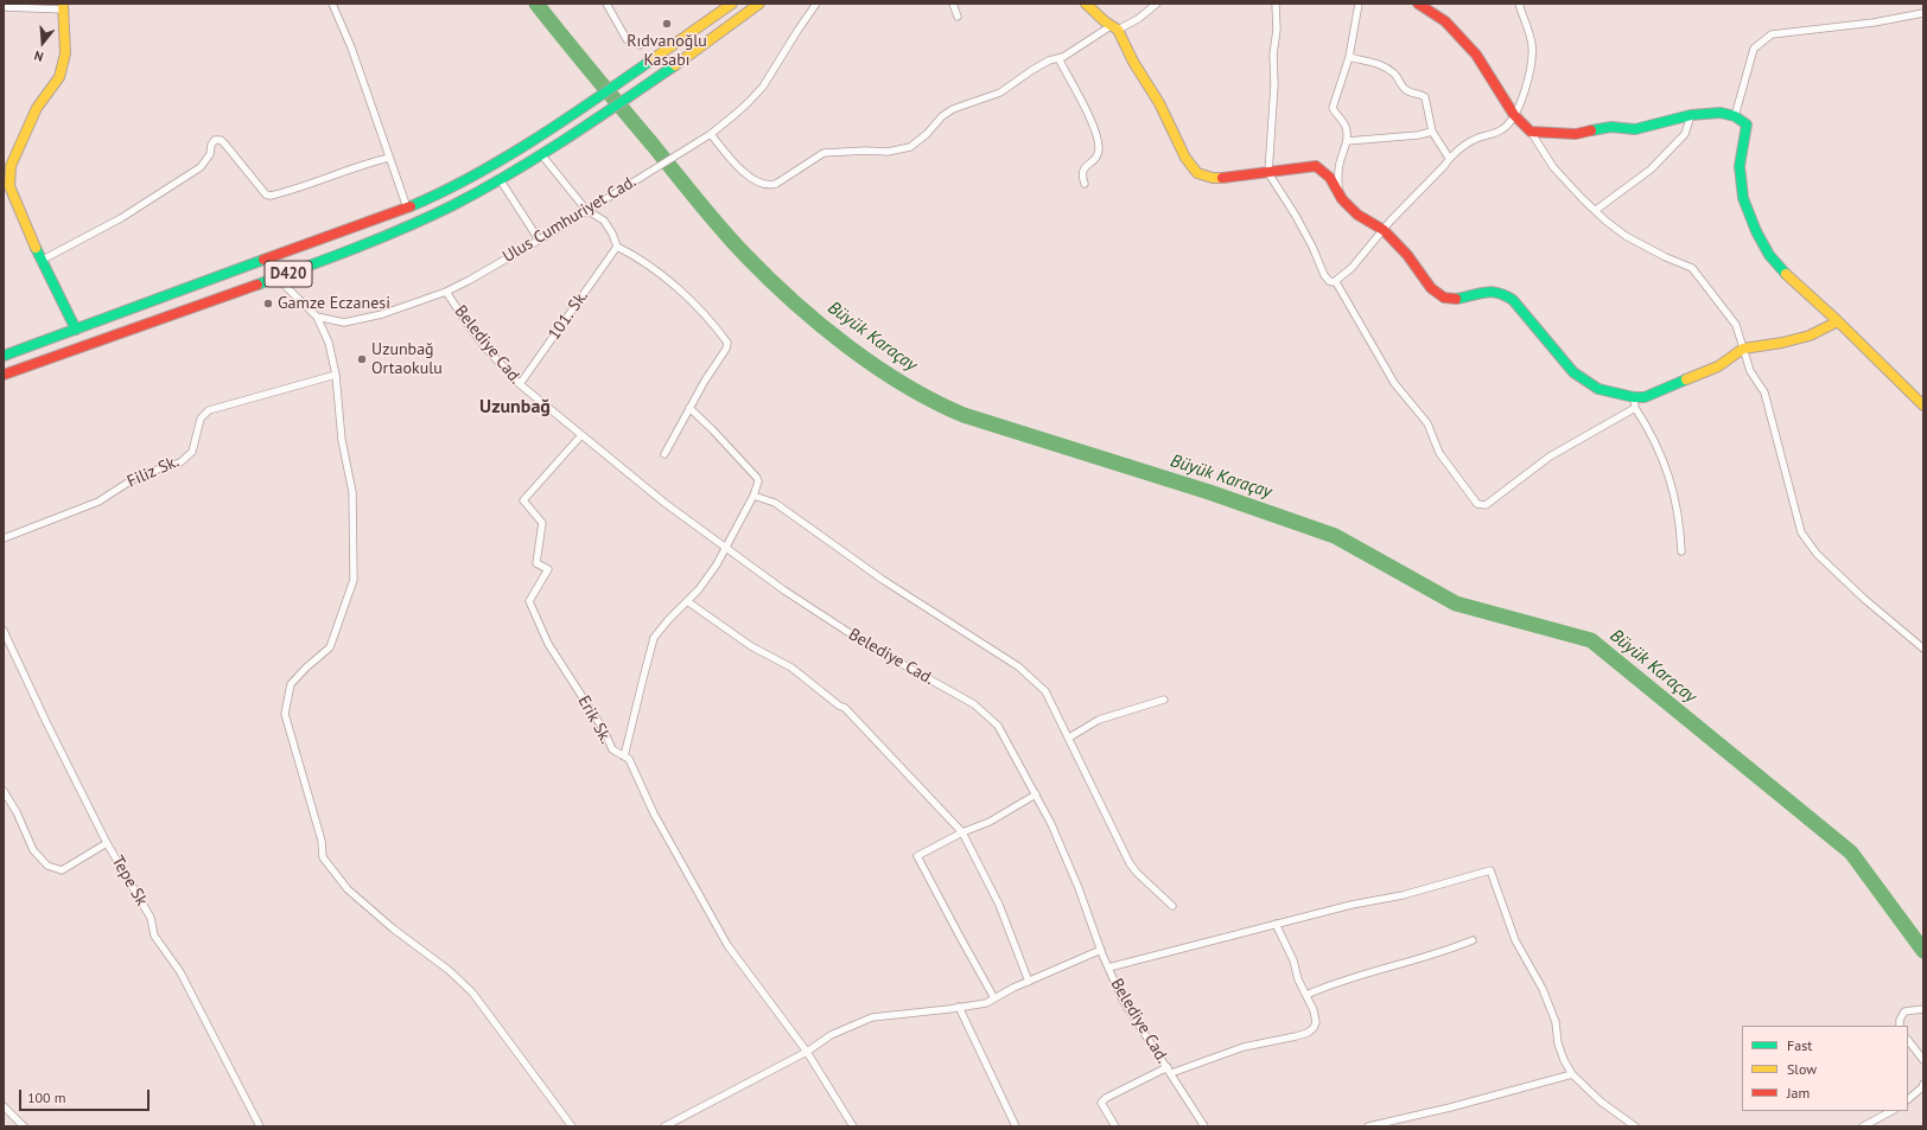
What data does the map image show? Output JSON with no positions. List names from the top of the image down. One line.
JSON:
{"streets":{"main road":["D420"],"street":["Ulus Cumhuriyet Cad.","101. Sk.","Belediye Cad.","Filiz Sk.","Erik Sk.","Tepe Sk"]},"crossings":[["Ulus Cumhuriyet Cad.","Belediye Cad."],["101. Sk.","Belediye Cad."],["Belediye Cad.","Erik Sk."]],"districts":["Uzunbağ"],"water":["Büyük Karaçay"],"places":["Rıdvanoğlu Kasabı","Gamze Eczanesi","Uzunbağ Ortaokulu"],"legend":["Fast","Slow","Jam"],"scale_bar":"100 m","north":"bottom"}
